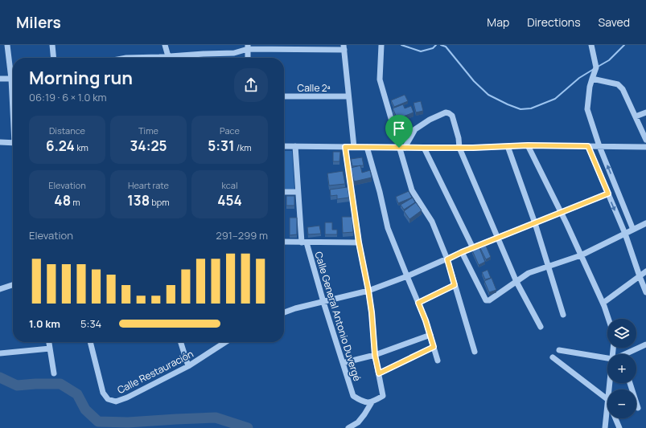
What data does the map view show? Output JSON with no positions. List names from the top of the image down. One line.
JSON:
{"streets":{"street":["Calle 2ª","Calle General Antonio Duvergé","Calle Restauración"]},"page":{"header":"Milers","nav":["Map","Directions","Saved"],"heading":["Morning run","06:19 · 6 × 1.0 km"],"stats":[["Distance","6.24 km"],["Time","34:25"],["Pace","5:31 /km"],["Elevation","48 m"],["Heart rate","138 bpm"],["kcal","454"]],"chart":["Elevation","291–299 m"],"list":[{"name":"1.0 km","note":"5:34"}],"map_buttons":["+","−"]}}
